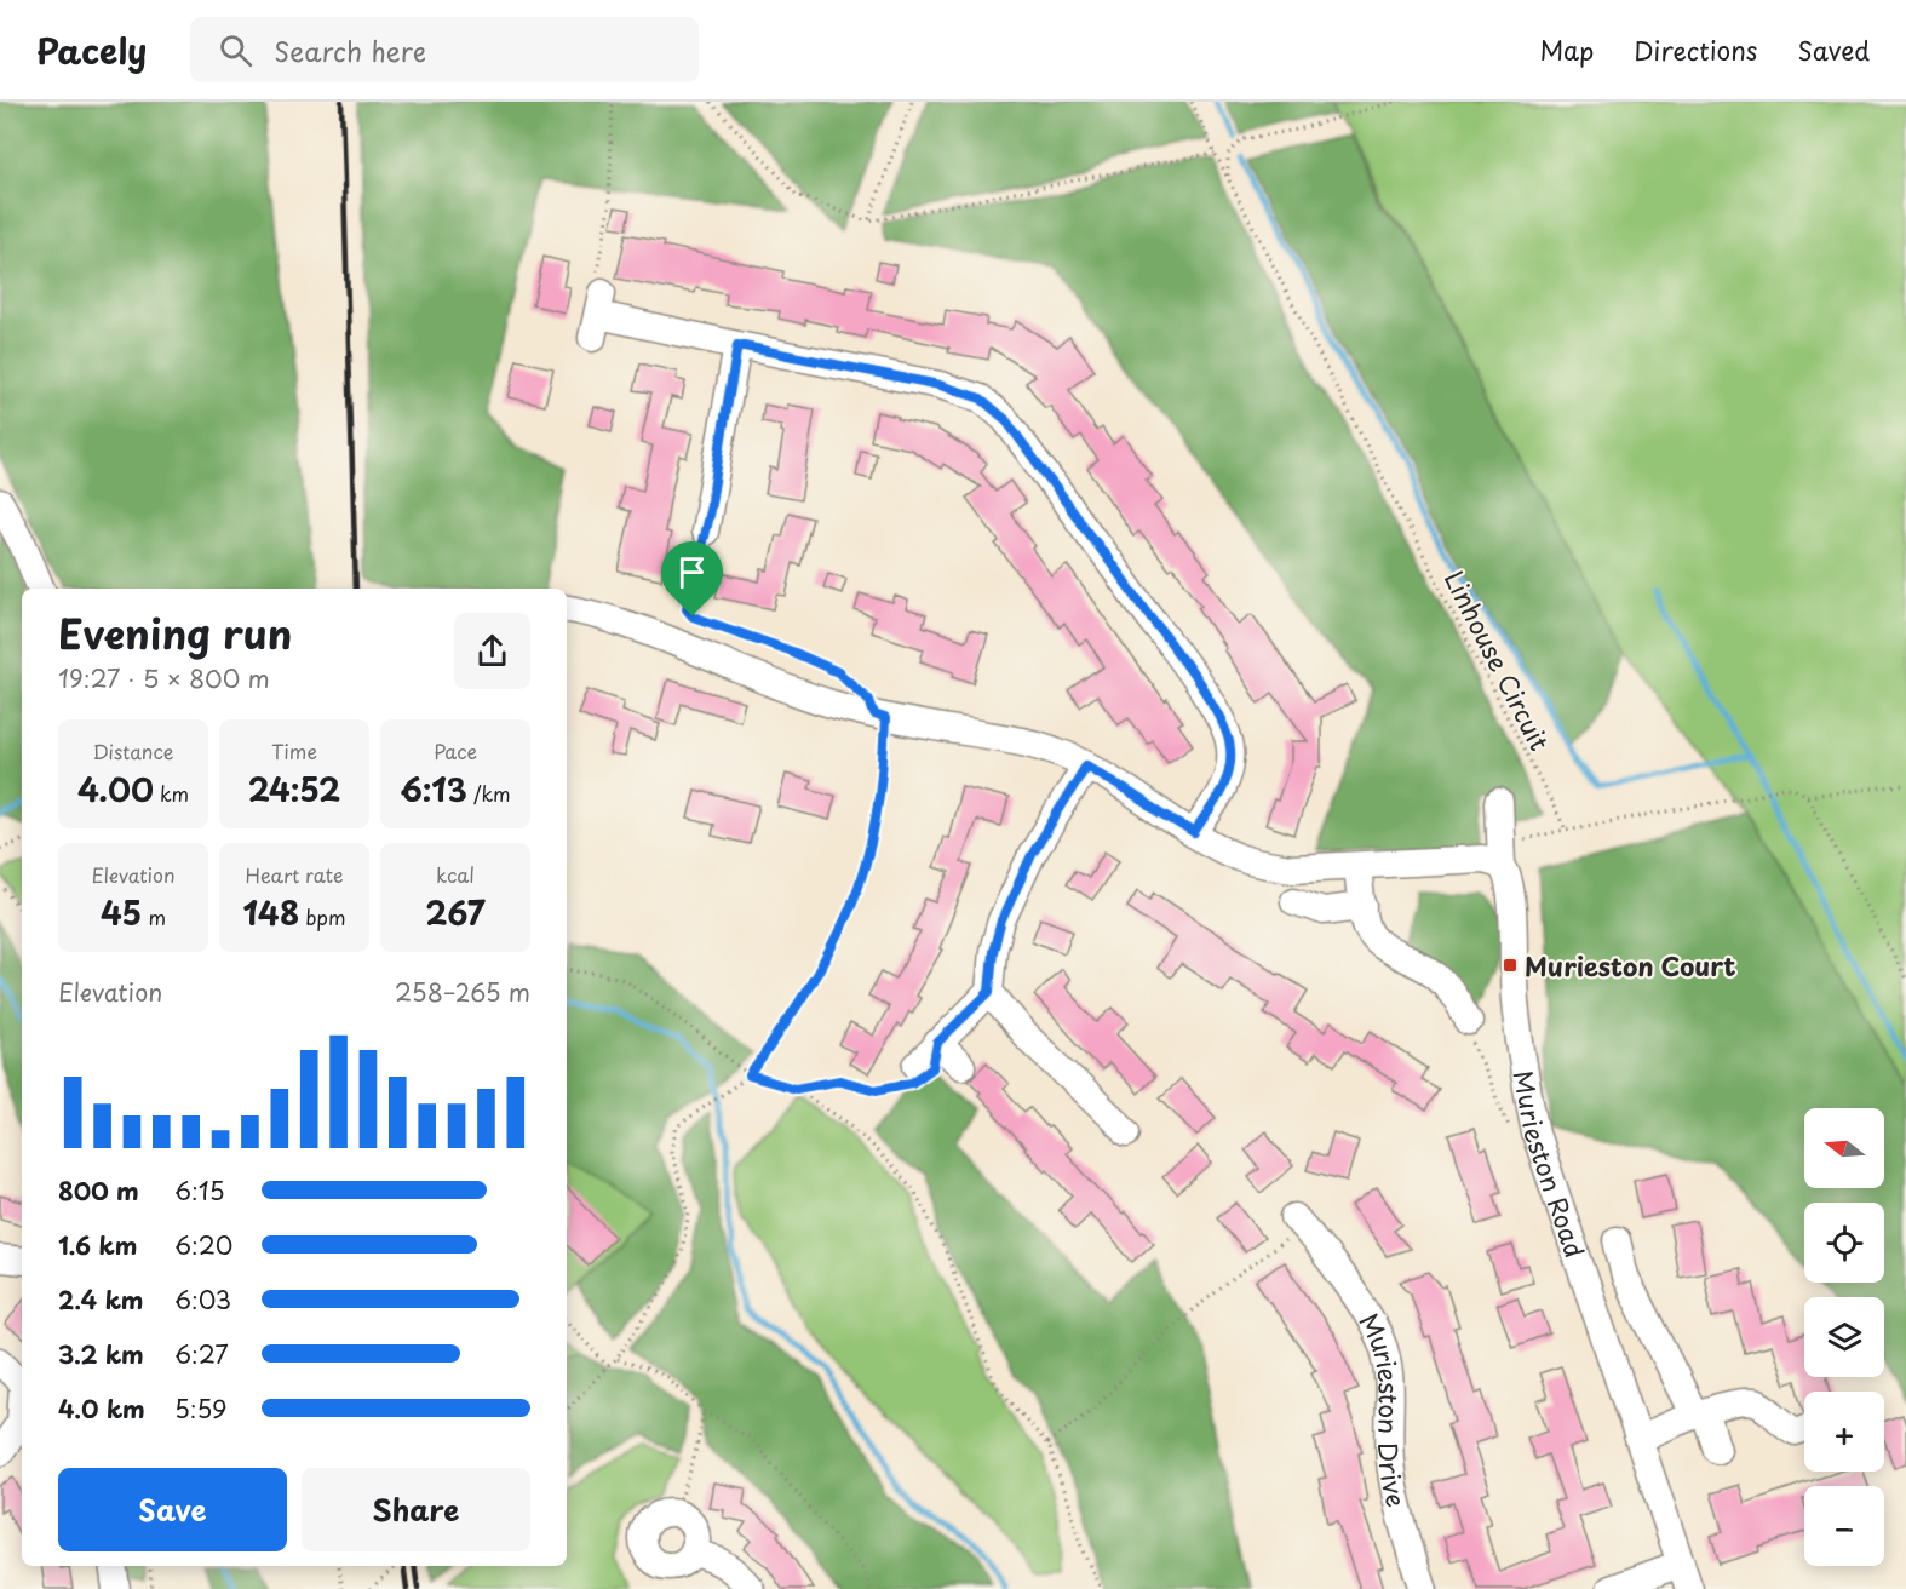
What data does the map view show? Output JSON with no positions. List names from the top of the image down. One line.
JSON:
{"streets":{"street":["Murieston Road","Murieston Drive"],"path":["Linhouse Circuit"]},"places":{"transit":["Murieston Court"]},"north":"left","page":{"header":"Pacely","search":"Search here","nav":["Map","Directions","Saved"],"heading":["Evening run","19:27 · 5 × 800 m"],"stats":[["Distance","4.00 km"],["Time","24:52"],["Pace","6:13 /km"],["Elevation","45 m"],["Heart rate","148 bpm"],["kcal","267"]],"chart":["Elevation","258–265 m"],"map_buttons":["+","−"],"list":[{"name":"800 m","note":"6:15"},{"name":"1.6 km","note":"6:20"},{"name":"2.4 km","note":"6:03"},{"name":"3.2 km","note":"6:27"},{"name":"4.0 km","note":"5:59"}],"buttons":["Save","Share"]}}
